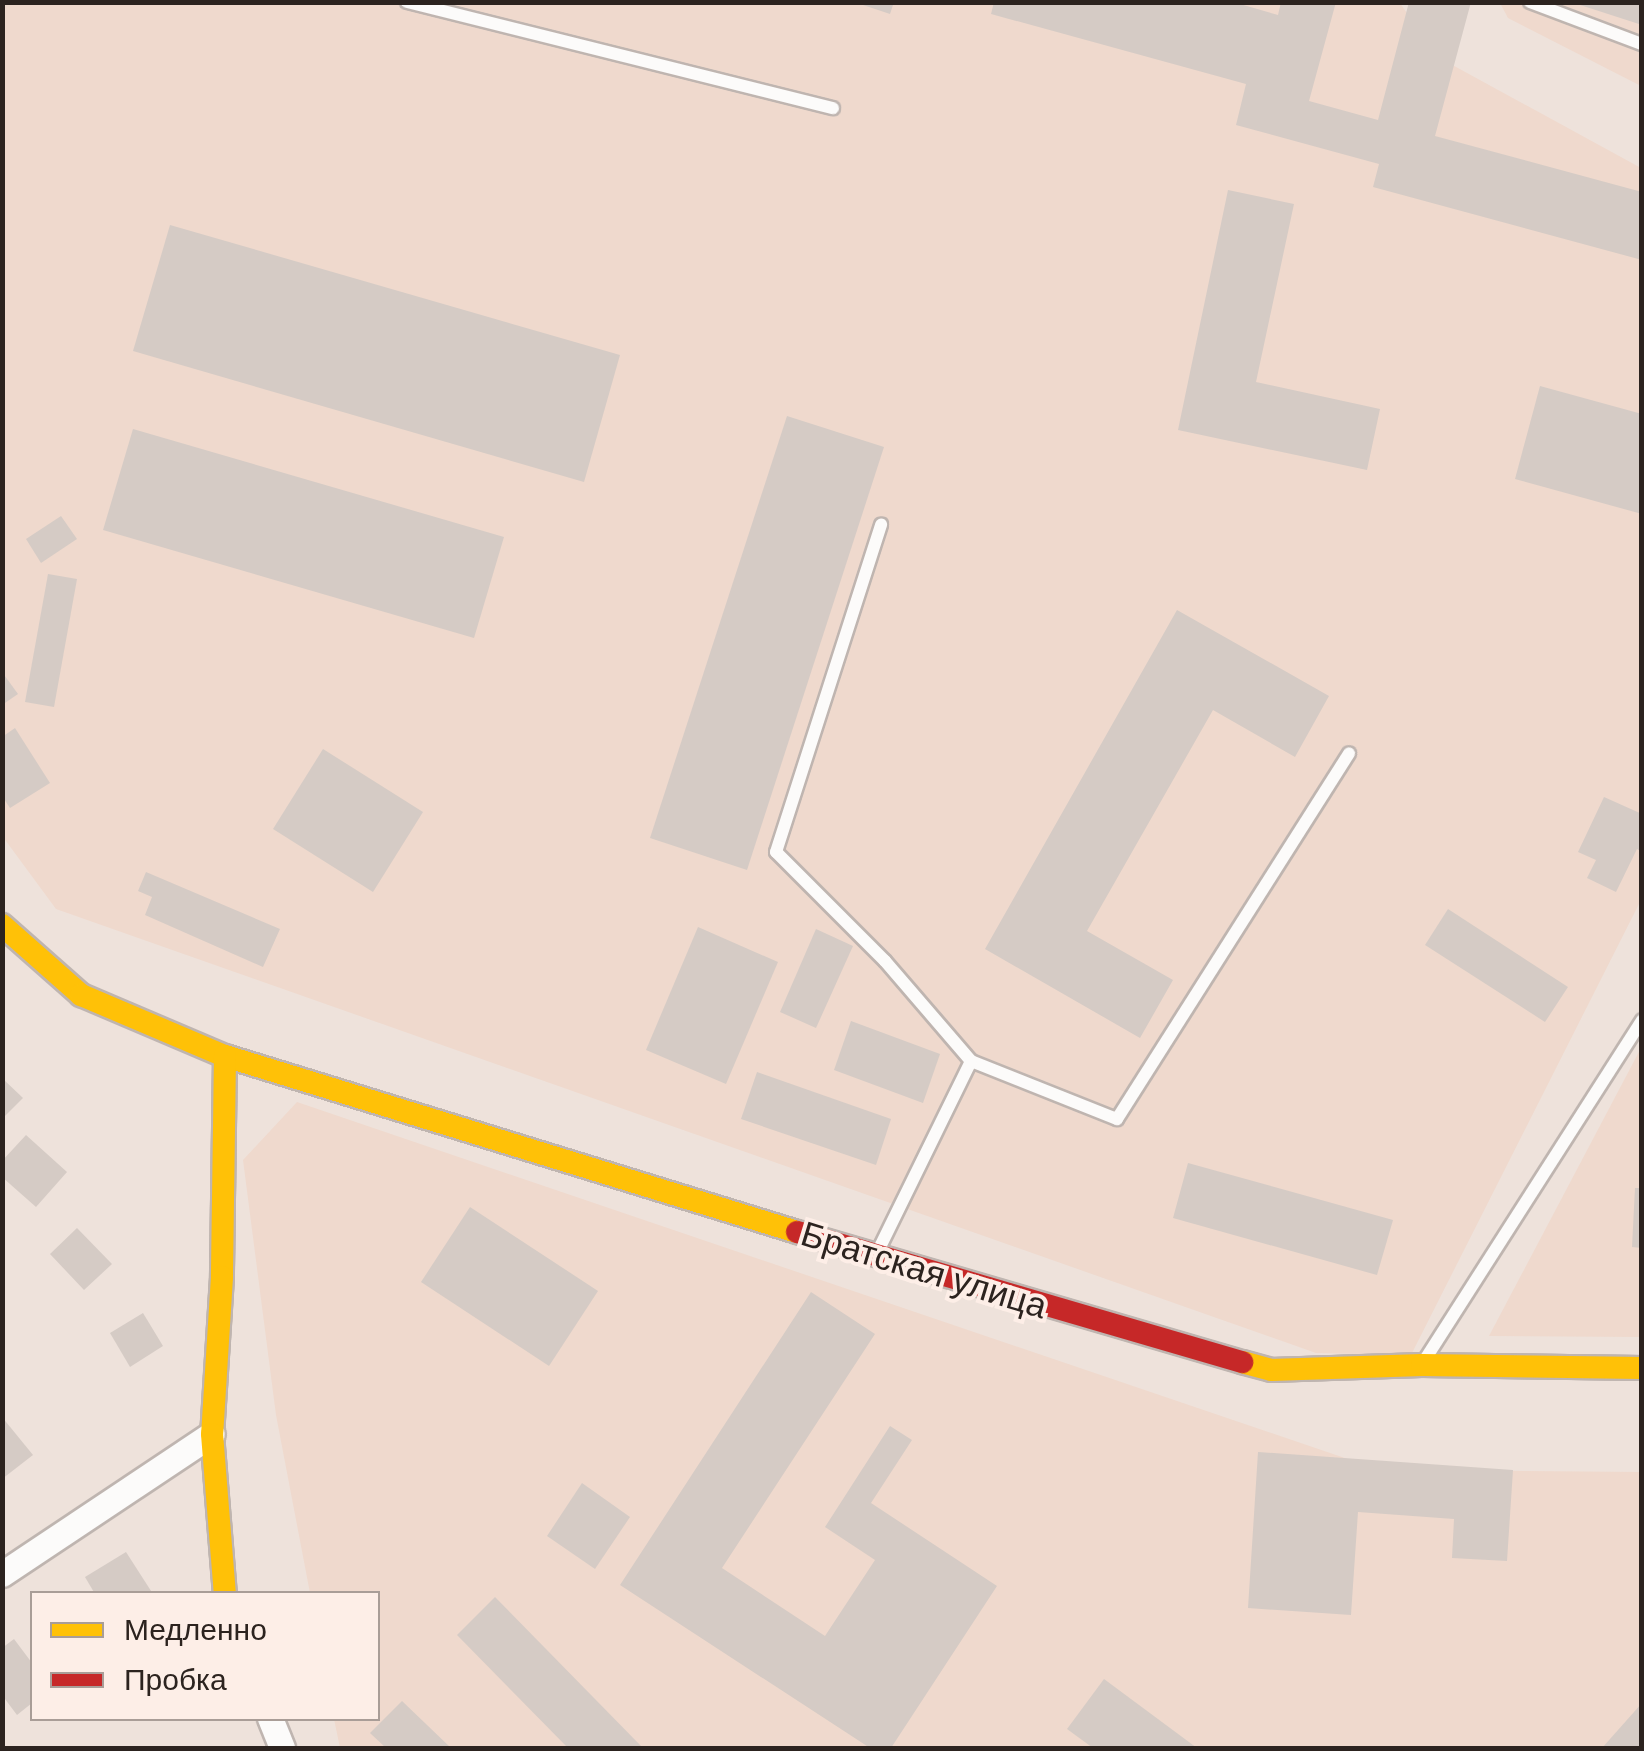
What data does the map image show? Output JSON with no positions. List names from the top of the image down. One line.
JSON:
{"streets":{"street":["Братская улица"]},"legend":["Медленно","Пробка"]}
